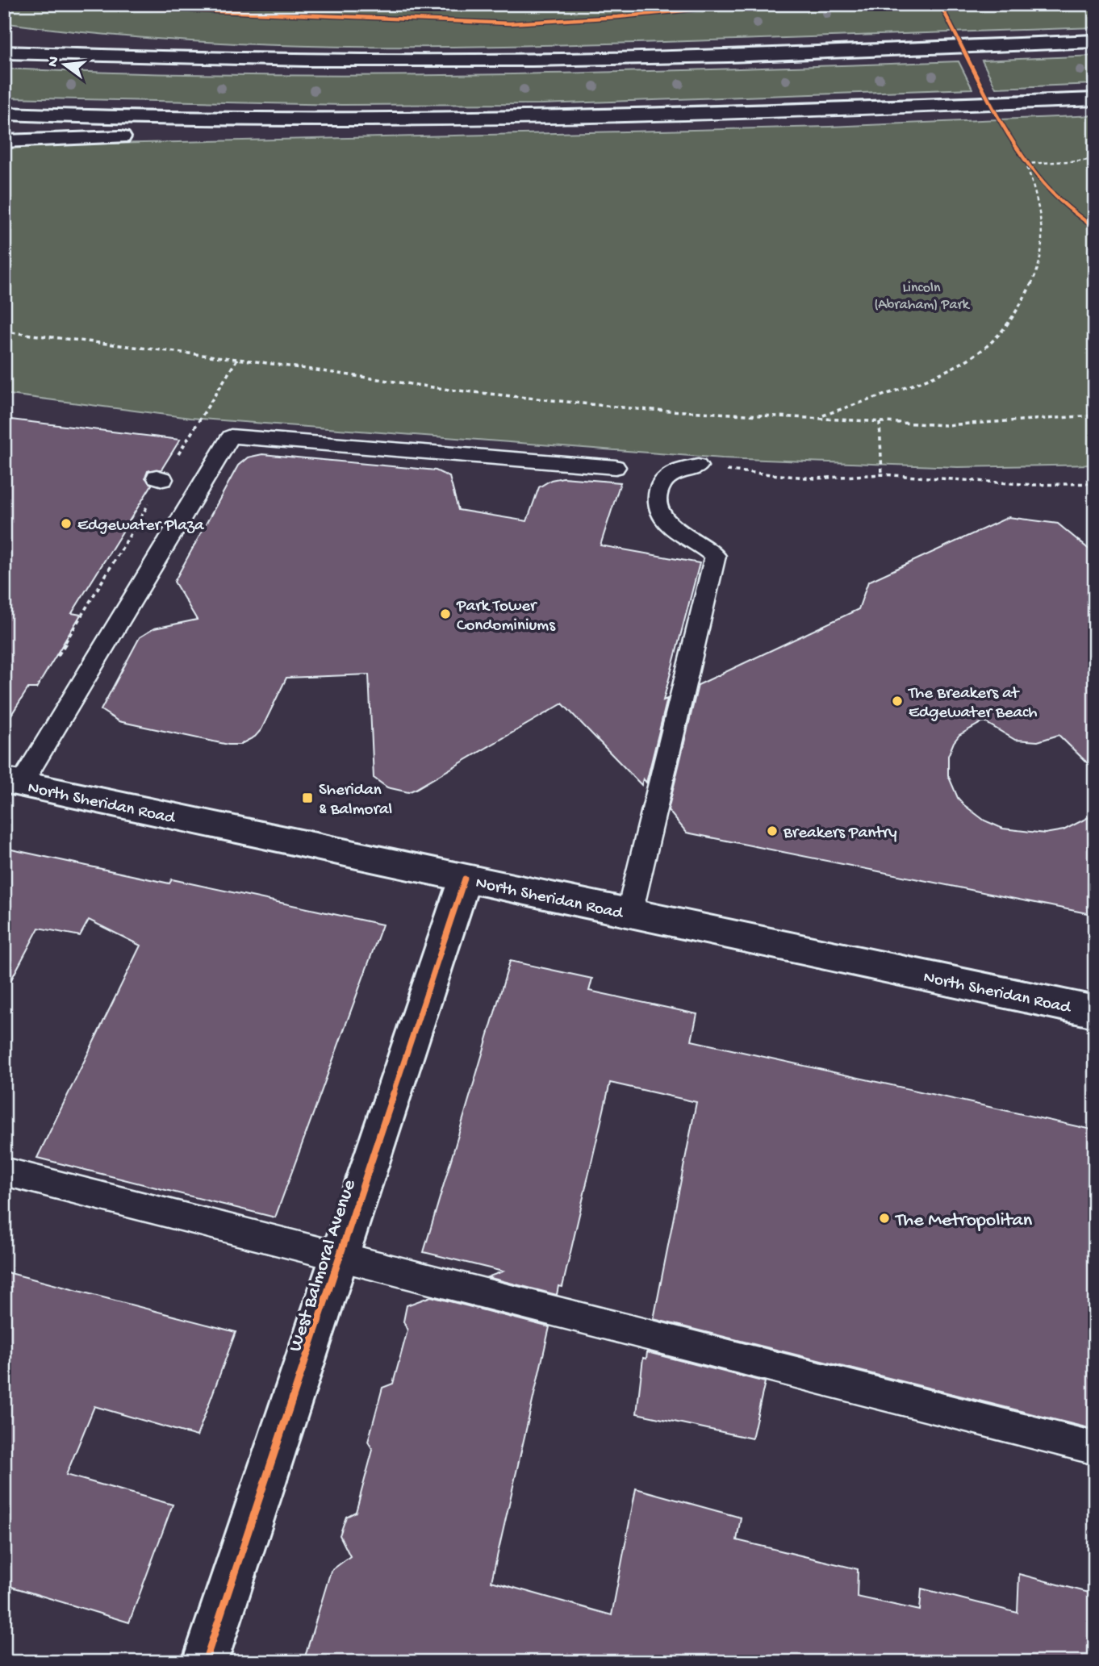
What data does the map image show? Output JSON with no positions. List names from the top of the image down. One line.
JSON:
{"streets":{"main road":["North Sheridan Road","West Balmoral Avenue"]},"crossings":[["North Sheridan Road","West Balmoral Avenue"]],"parks":["Lincoln (Abraham) Park"],"places":{"other":["Edgewater Plaza","Park Tower Condominiums","The Breakers at Edgewater Beach","Breakers Pantry","The Metropolitan"],"transit":["Sheridan & Balmoral"]},"north":"left"}
